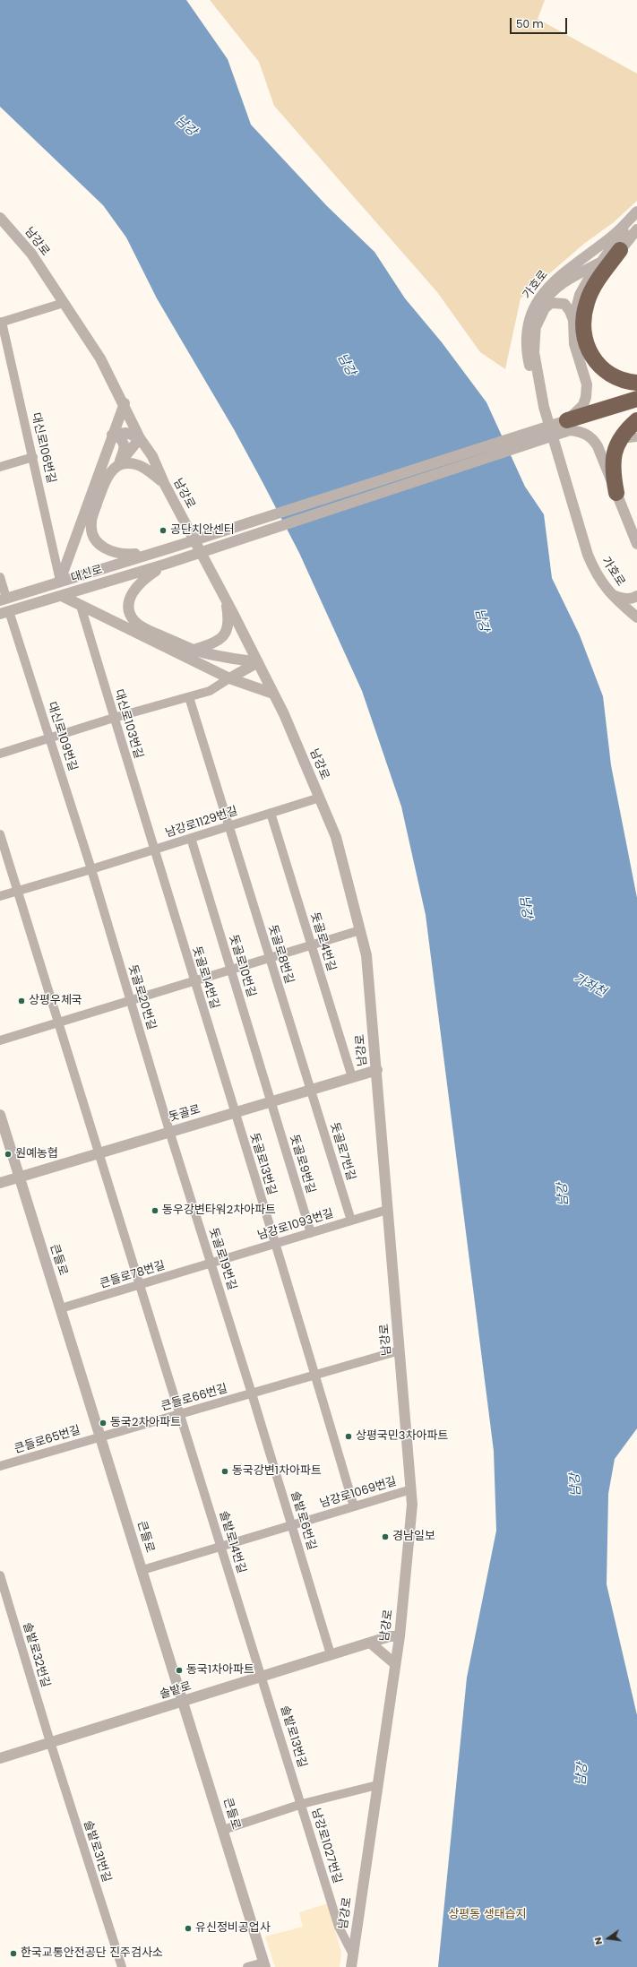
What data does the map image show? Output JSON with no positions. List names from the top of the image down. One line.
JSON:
{"streets":{"street":["남강로","가호로","대신로106번길","대신로","대신로103번길","대신로109번길","남강로1129번길","돗골로4번길","돗골로8번길","돗골로10번길","돗골로14번길","돗골로20번길","돗골로","돗골로7번길","돗골로13번길","돗골로9번길","남강로1093번길","돗골로19번길","큰들로","큰들로78번길","큰들로66번길","큰들로65번길","남강로1069번길","솔밭로6번길","솔밭로14번길","솔밭로32번길","솔밭로","솔밭로13번길","남강로1027번길","솔밭로31번길"]},"crossings":[["남강로","남강로1129번길"],["남강로","돗골로"],["남강로","남강로1093번길"],["남강로","큰들로66번길"],["남강로","남강로1069번길"],["남강로","솔밭로"],["남강로","남강로1027번길"],["대신로106번길","대신로"],["대신로","대신로109번길"],["대신로103번길","남강로1129번길"],["대신로103번길","돗골로14번길"],["대신로109번길","남강로1129번길"],["대신로109번길","돗골로20번길"],["남강로1129번길","돗골로4번길"],["남강로1129번길","돗골로8번길"],["남강로1129번길","돗골로10번길"],["남강로1129번길","돗골로14번길"],["남강로1129번길","돗골로20번길"],["남강로1129번길","솔밭로14번길"],["돗골로4번길","돗골로"],["돗골로8번길","돗골로"],["돗골로8번길","돗골로7번길"],["돗골로10번길","돗골로"],["돗골로10번길","돗골로9번길"],["돗골로14번길","돗골로"],["돗골로14번길","돗골로13번길"],["돗골로20번길","돗골로"],["돗골로20번길","돗골로19번길"],["돗골로","돗골로7번길"],["돗골로","돗골로13번길"],["돗골로","돗골로9번길"],["돗골로","돗골로19번길"],["돗골로","큰들로"],["돗골로","솔밭로14번길"],["돗골로7번길","남강로1093번길"],["돗골로13번길","남강로1093번길"],["돗골로13번길","큰들로66번길"],["돗골로13번길","남강로1069번길"],["돗골로9번길","남강로1093번길"],["남강로1093번길","돗골로19번길"],["남강로1093번길","큰들로78번길"],["돗골로19번길","큰들로78번길"],["돗골로19번길","큰들로66번길"],["돗골로19번길","솔밭로6번길"],["큰들로","큰들로78번길"],["큰들로","큰들로66번길"],["큰들로","큰들로65번길"],["큰들로","남강로1069번길"],["큰들로","솔밭로"],["큰들로78번길","솔밭로14번길"],["큰들로66번길","큰들로65번길"],["큰들로66번길","솔밭로6번길"],["큰들로66번길","솔밭로14번길"],["남강로1069번길","솔밭로6번길"],["남강로1069번길","솔밭로14번길"],["솔밭로6번길","솔밭로"],["솔밭로14번길","솔밭로"],["솔밭로14번길","솔밭로13번길"],["솔밭로32번길","솔밭로"],["솔밭로32번길","솔밭로31번길"],["솔밭로","솔밭로13번길"],["솔밭로","솔밭로31번길"],["솔밭로13번길","남강로1027번길"]],"water":["남강","가좌천"],"parks":["상평동 생태습지"],"places":["공단치안센터","상평우체국","원예농협","동우강변타워2차아파트","동국2차아파트","상평국민3차아파트","동국강변1차아파트","경남일보","동국1차아파트","유신정비공업사","한국교통안전공단 진주검사소"],"scale_bar":"50 m","north":"left"}
